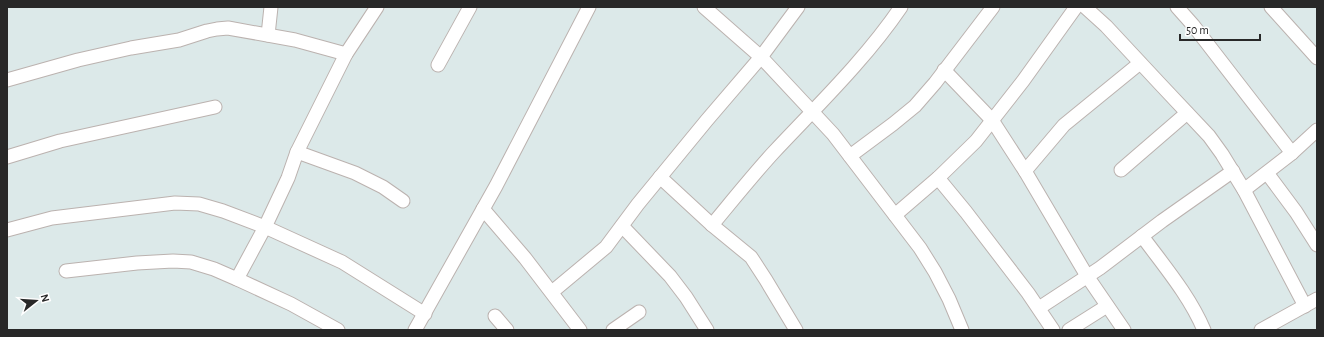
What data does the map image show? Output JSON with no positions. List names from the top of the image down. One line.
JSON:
{"scale_bar":"50 m","north":"right"}
